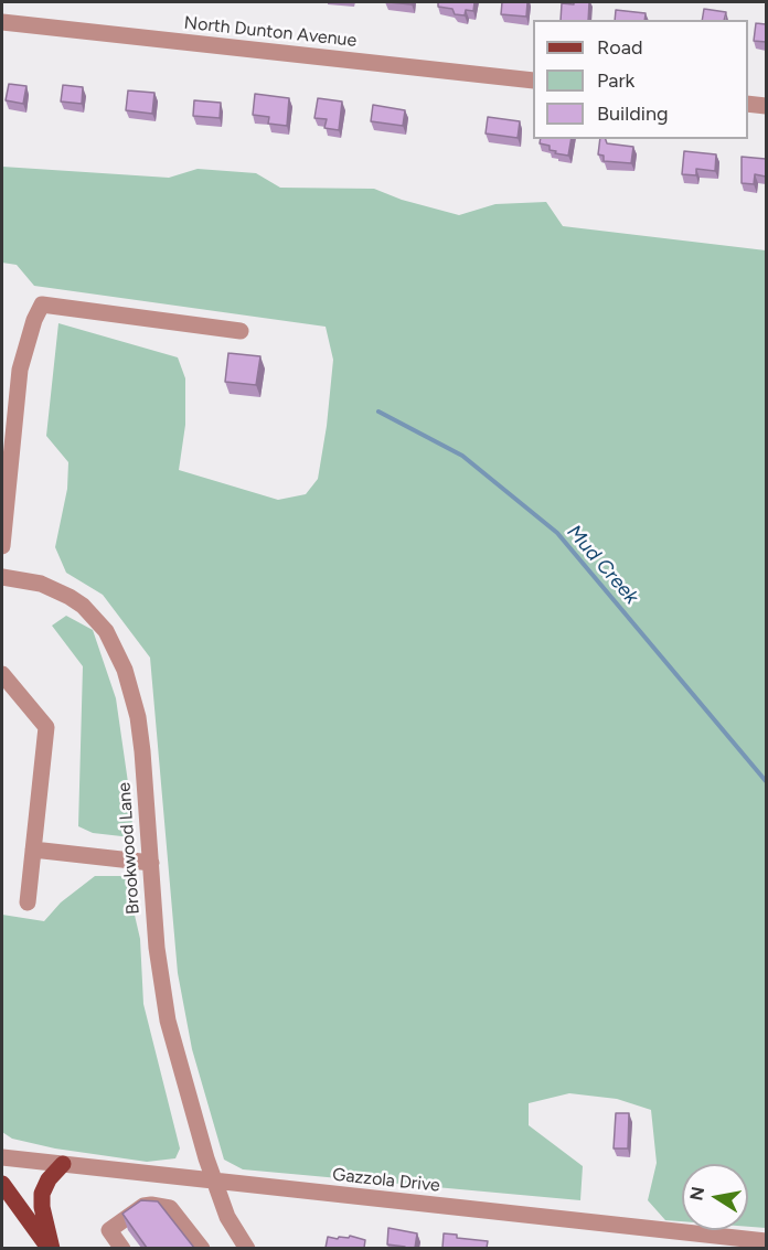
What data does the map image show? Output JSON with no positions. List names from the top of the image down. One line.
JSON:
{"streets":{"street":["North Dunton Avenue","Brookwood Lane","Gazzola Drive"]},"crossings":[["Brookwood Lane","Gazzola Drive"]],"water":["Mud Creek"],"legend":["Road","Park","Building"],"north":"left"}
